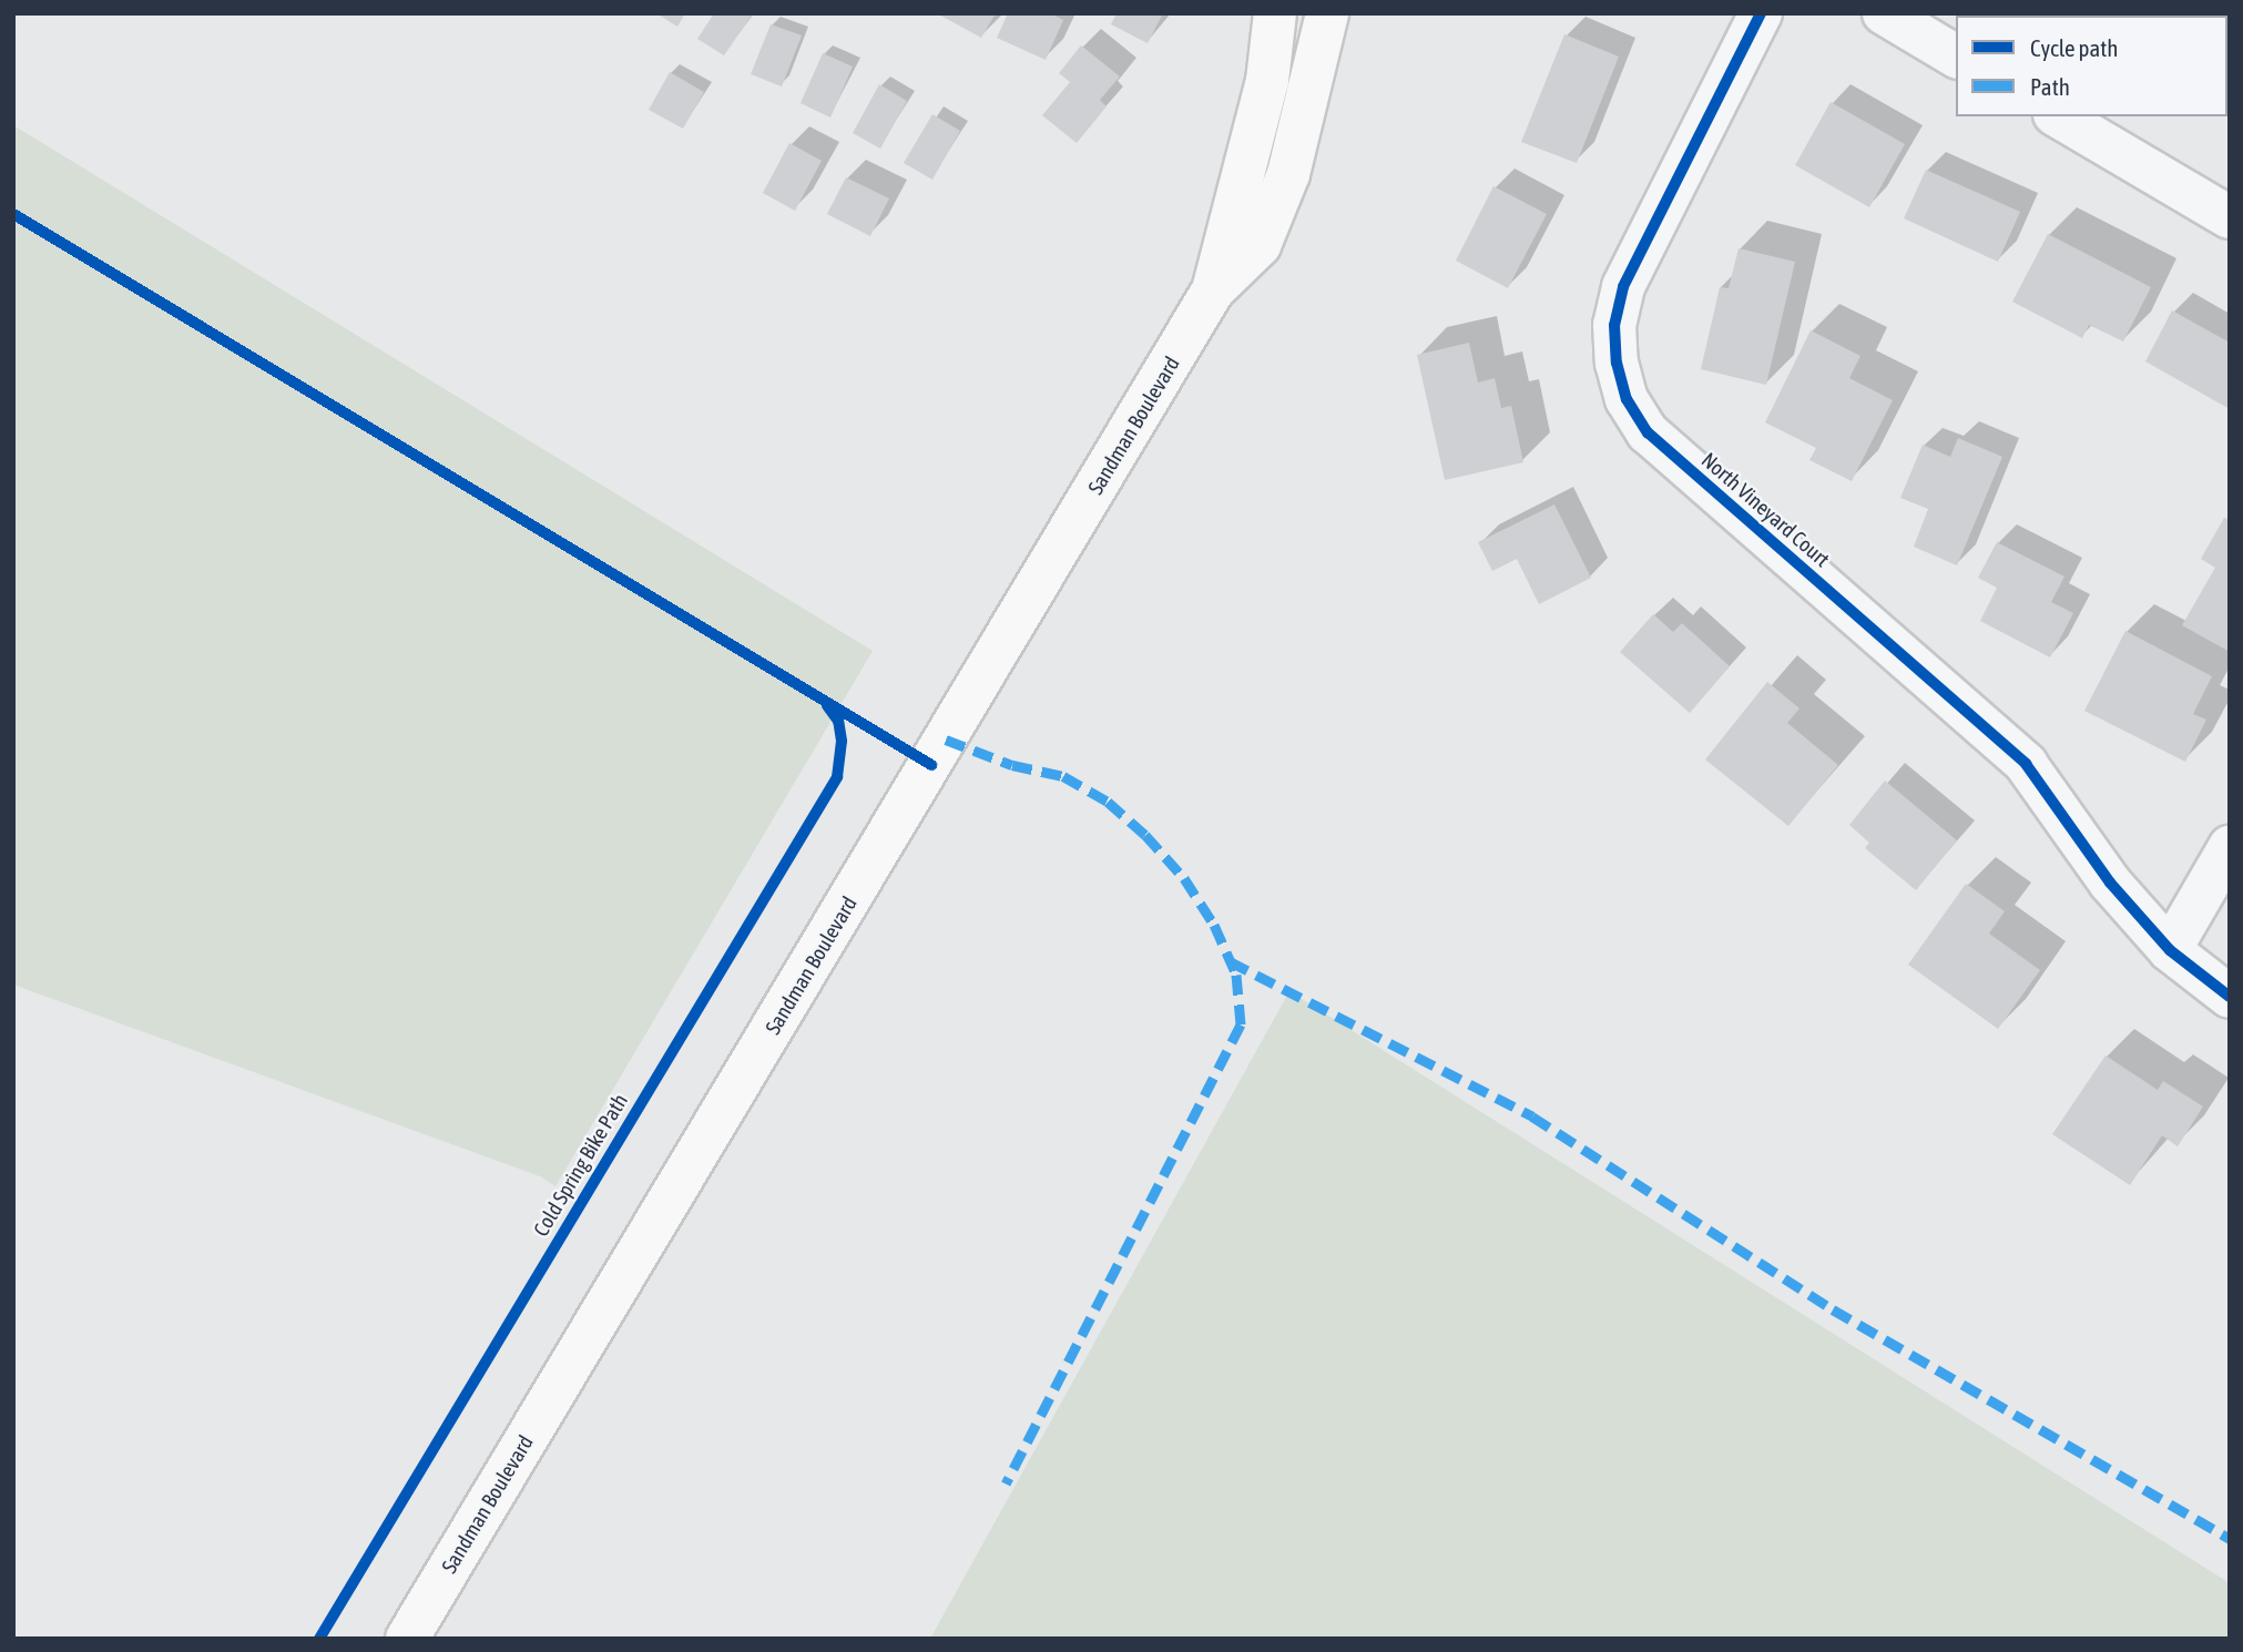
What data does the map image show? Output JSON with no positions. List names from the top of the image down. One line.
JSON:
{"streets":{"highway":["Sandman Boulevard"],"street":["North Vineyard Court"],"cycle path":["Cold Spring Bike Path"]},"legend":["Cycle path","Path"]}
